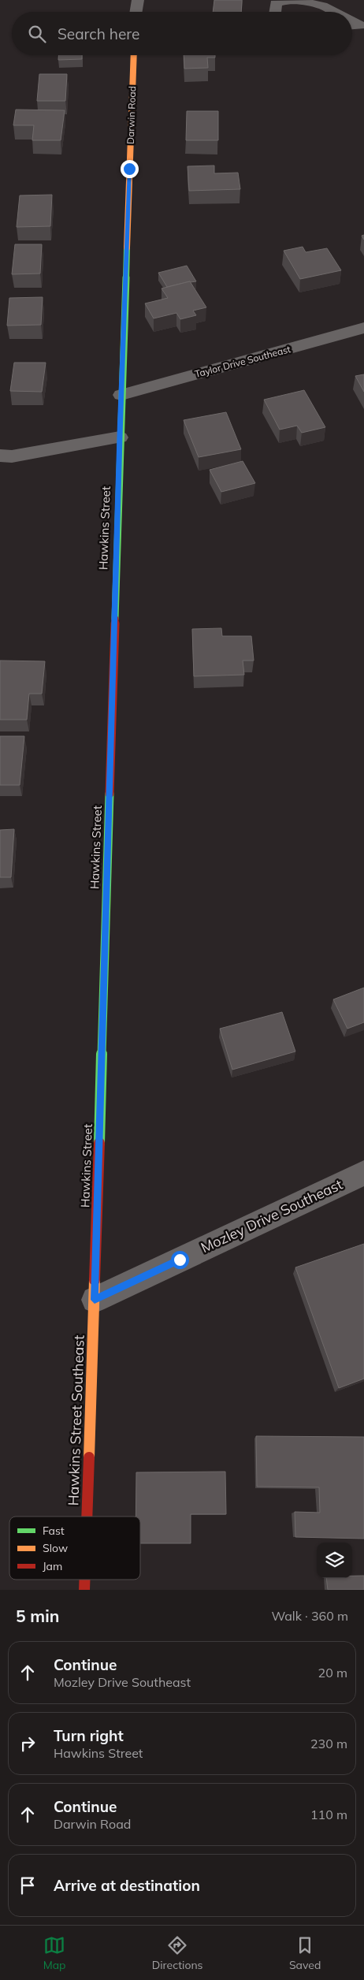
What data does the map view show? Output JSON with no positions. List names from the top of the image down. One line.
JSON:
{"streets":{"street":["Darwin Road","Taylor Drive Southeast","Hawkins Street","Mozley Drive Southeast","Hawkins Street Southeast"]},"crossings":[["Darwin Road","Taylor Drive Southeast"],["Darwin Road","Hawkins Street"],["Taylor Drive Southeast","Hawkins Street"],["Hawkins Street","Mozley Drive Southeast"],["Hawkins Street","Hawkins Street Southeast"],["Mozley Drive Southeast","Hawkins Street Southeast"]],"legend":["Fast","Slow","Jam"],"page":{"search":"Search here","heading":["5 min","Walk · 360 m"],"list":[["Continue","Mozley Drive Southeast","20 m"],["Turn right","Hawkins Street","230 m"],["Continue","Darwin Road","110 m"],"Arrive at destination"],"nav":["Map","Directions","Saved"]}}
